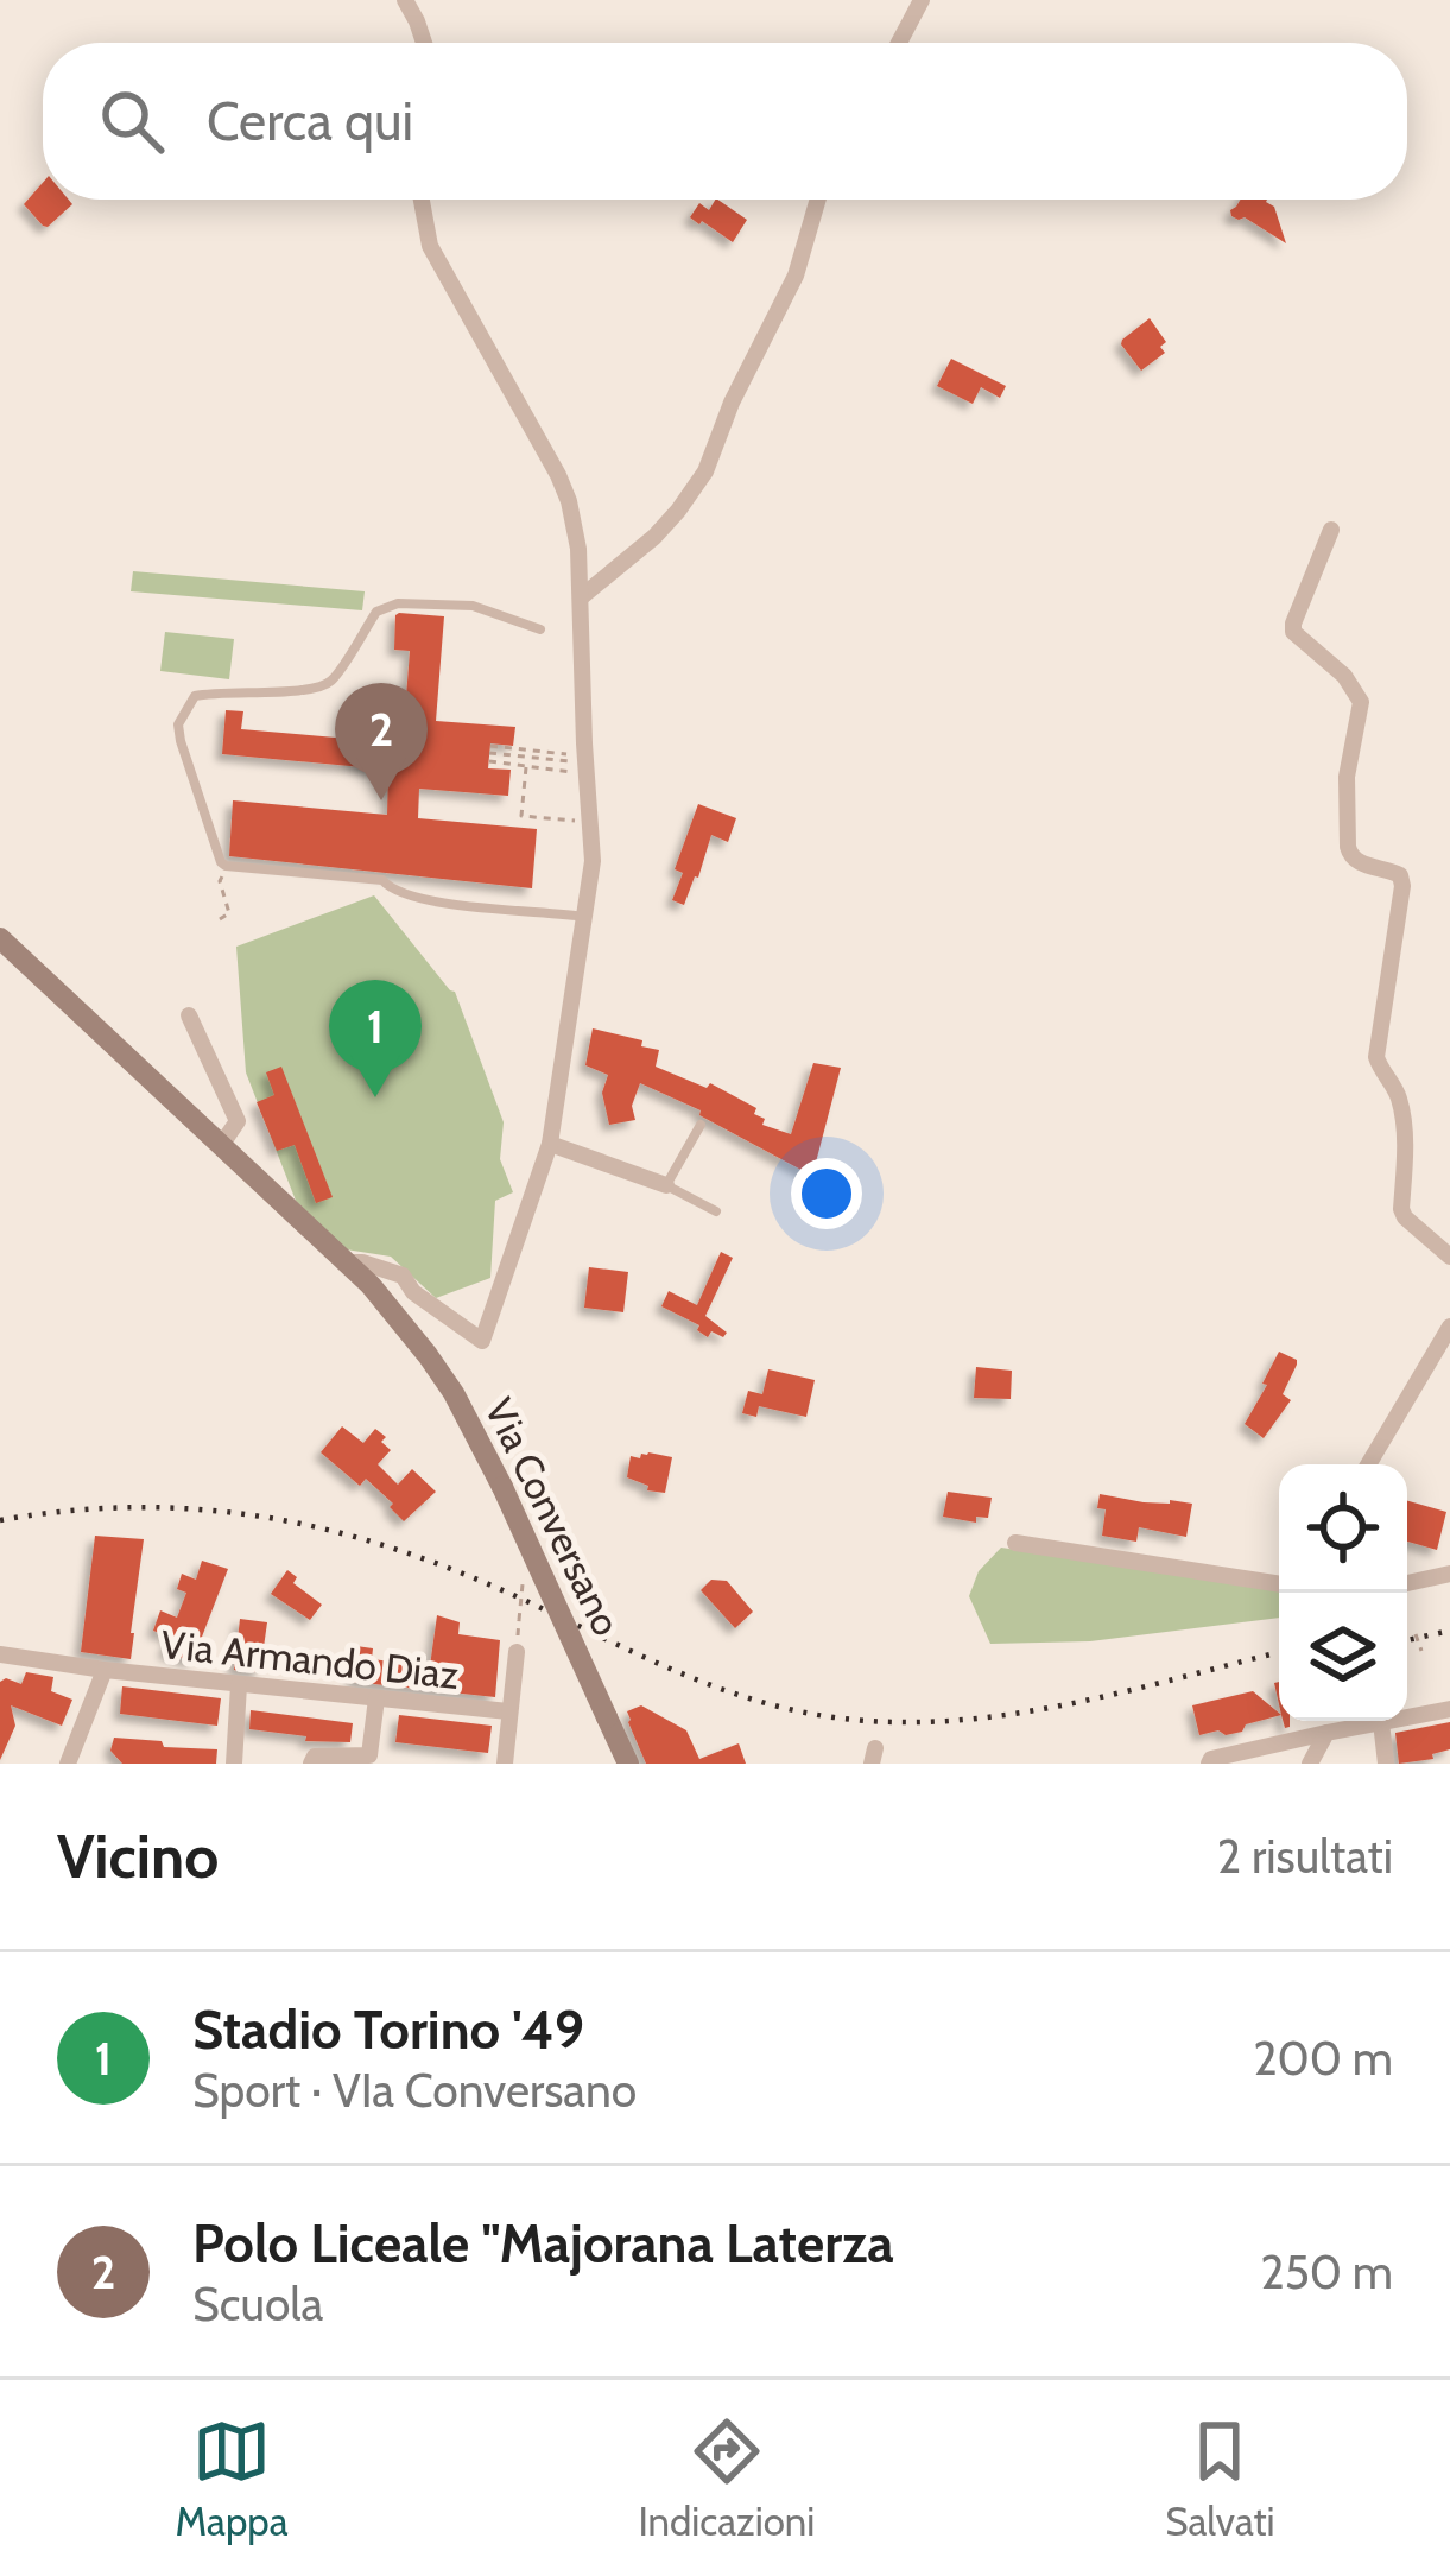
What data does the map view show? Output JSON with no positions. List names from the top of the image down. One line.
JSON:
{"streets":{"main road":["Via Conversano"],"street":["Via Armando Diaz"]},"page":{"search":"Cerca qui","pins":["2","1"],"heading":["Vicino","2 risultati"],"list":[{"mark":"1","name":"Stadio Torino '49","note":"Sport · VIa Conversano","value":"200 m"},{"mark":"2","name":"Polo Liceale \"Majorana Laterza","note":"Scuola","value":"250 m"}],"nav":["Mappa","Indicazioni","Salvati"]}}
